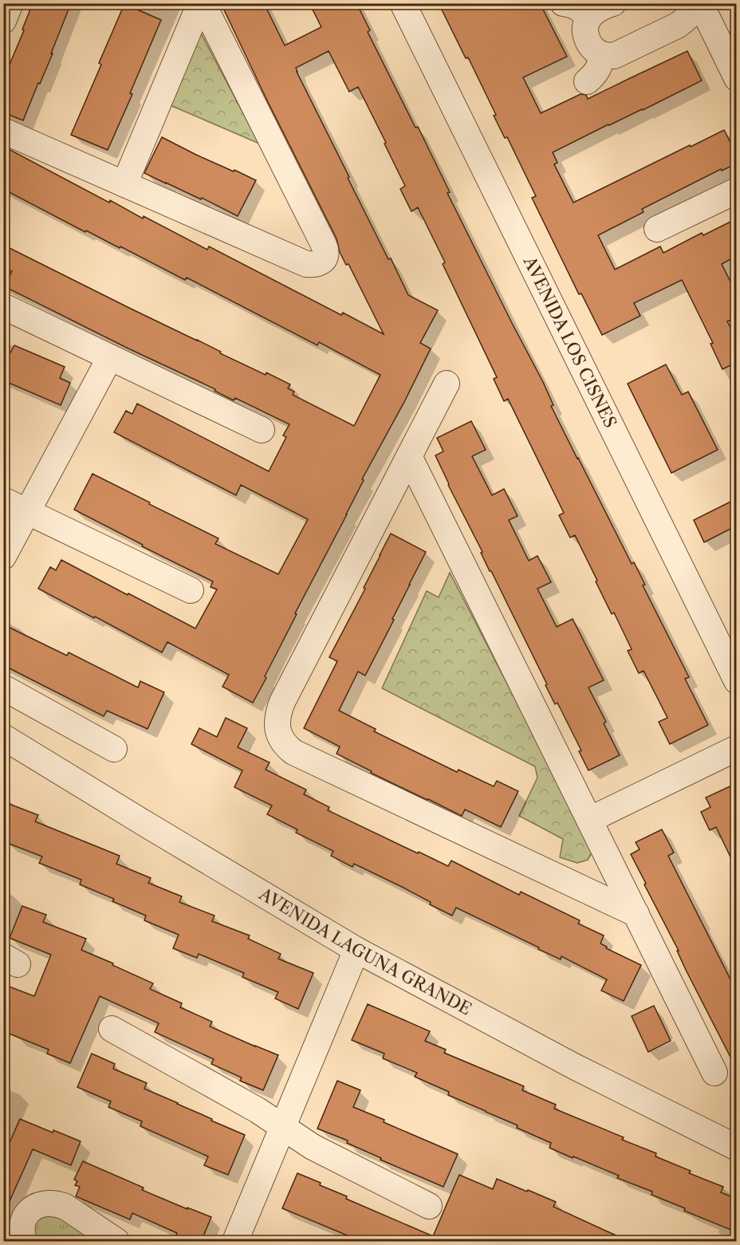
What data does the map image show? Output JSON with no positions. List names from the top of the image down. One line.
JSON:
{"streets":{"street":["AVENIDA LOS CISNES","AVENIDA LAGUNA GRANDE"]}}
